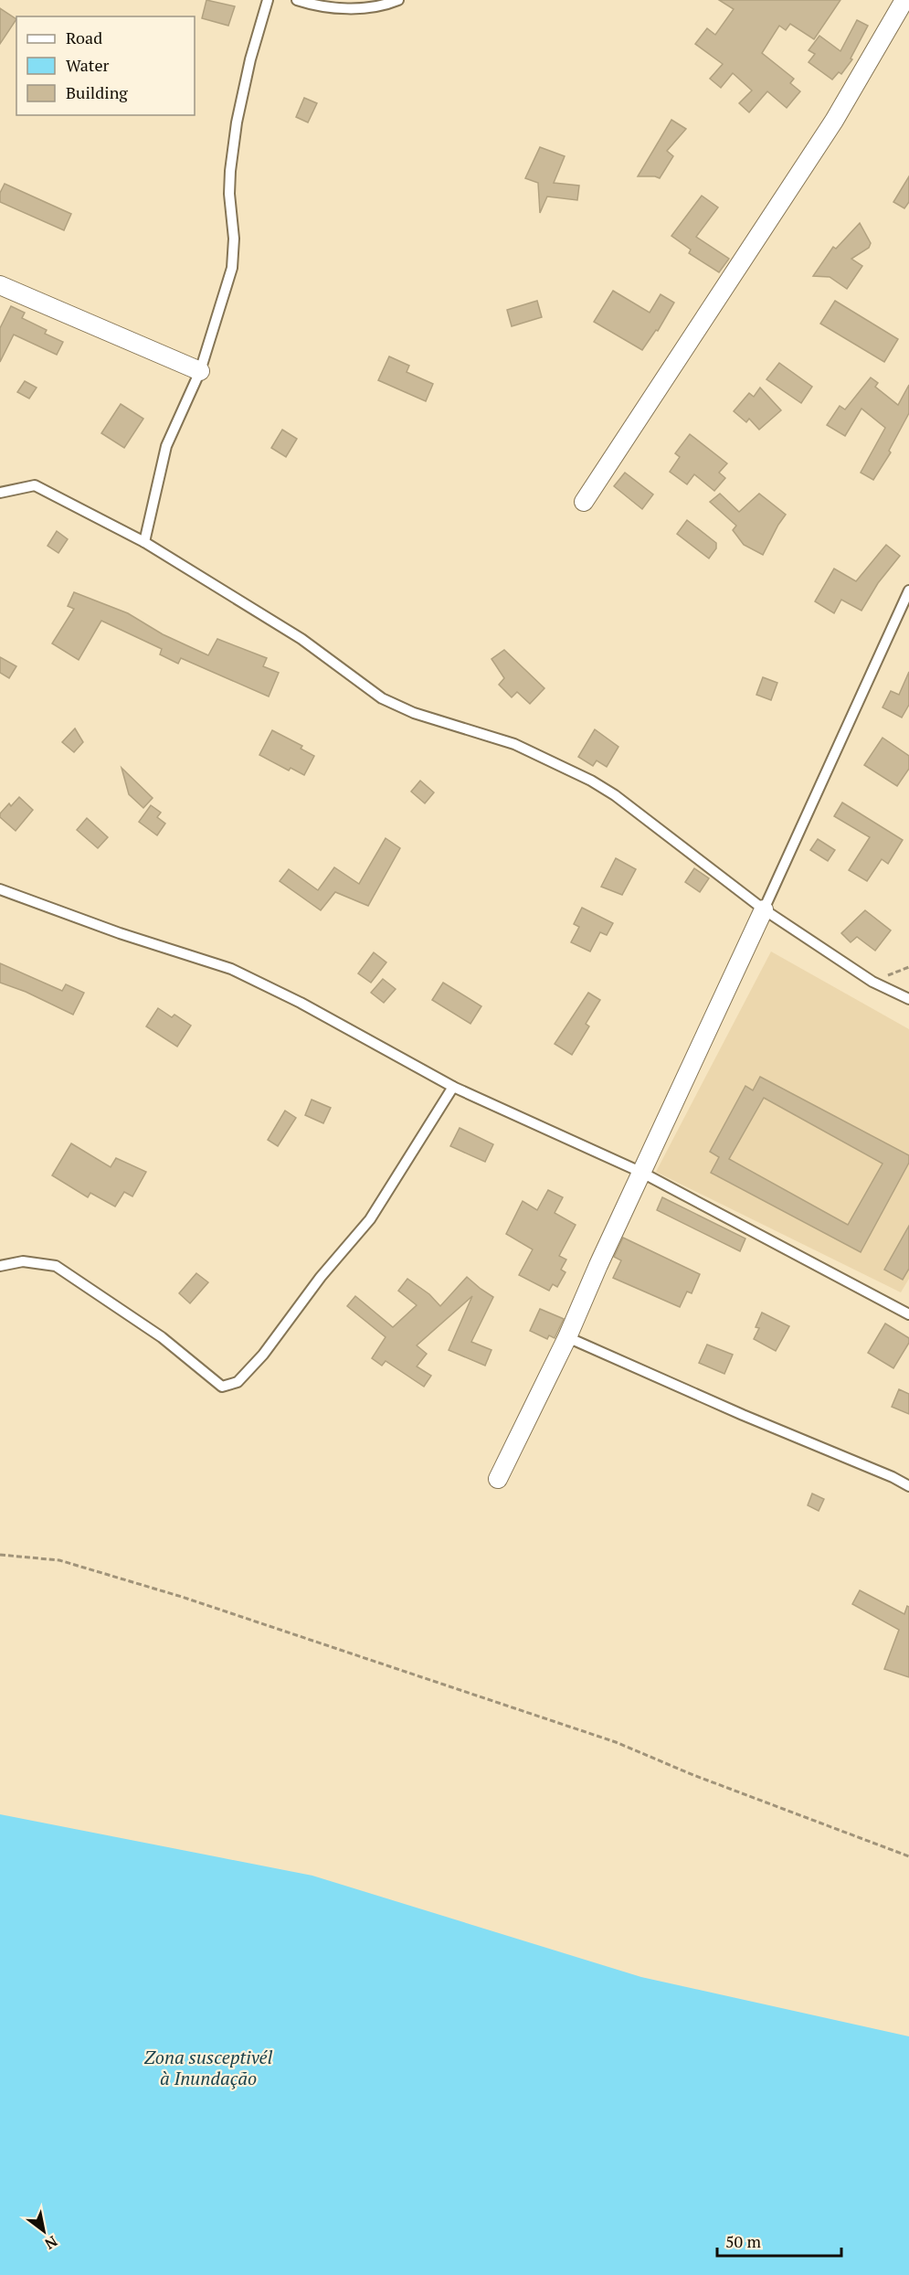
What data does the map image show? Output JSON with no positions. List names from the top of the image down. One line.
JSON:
{"water":["Zona susceptivél à Inundação"],"legend":["Road","Water","Building"],"scale_bar":"50 m","north":"bottom right"}
